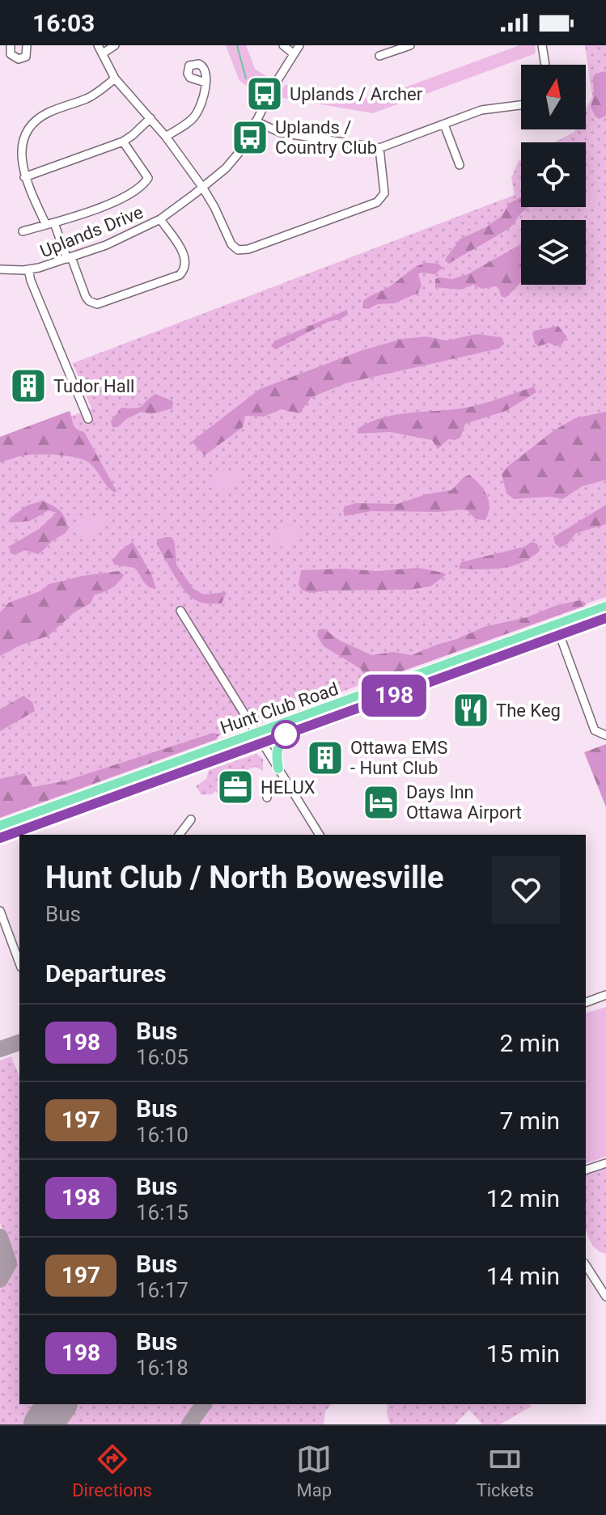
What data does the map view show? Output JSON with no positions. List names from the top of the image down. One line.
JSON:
{"streets":{"main road":["Hunt Club Road"],"street":["Uplands Drive"]},"places":{"bus stop":["Uplands / Archer","Uplands / Country Club"],"building":["Tudor Hall","Ottawa EMS - Hunt Club"],"restaurant":["The Keg"],"office":["HELUX"],"hotel":["Days Inn Ottawa Airport"]},"lines":["bus line 198"],"north":"top","page":{"status":"16:03","on_map":"198","heading":[["Hunt Club / North Bowesville","Bus"],"Departures"],"list":[{"mark":"198","name":"Bus","note":"16:05","value":"2 min"},{"mark":"197","name":"Bus","note":"16:10","value":"7 min"},{"mark":"198","name":"Bus","note":"16:15","value":"12 min"},{"mark":"197","name":"Bus","note":"16:17","value":"14 min"},{"mark":"198","name":"Bus","note":"16:18","value":"15 min"}],"tabs":["Directions","Map","Tickets"]}}
